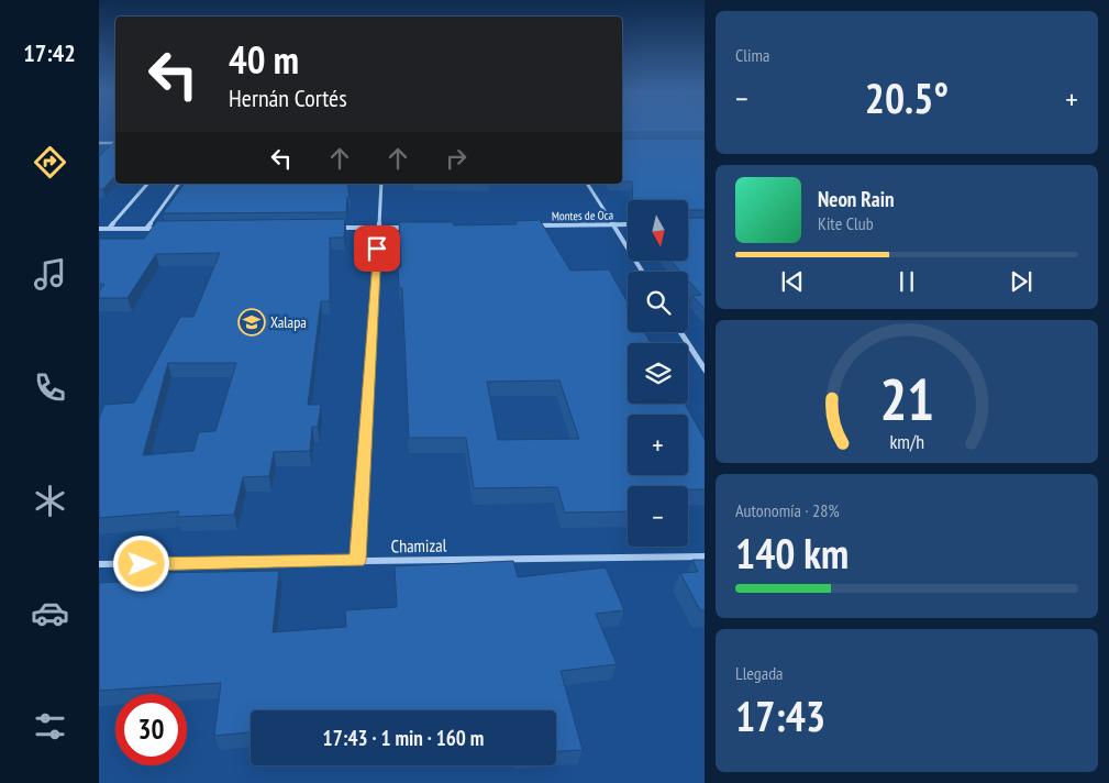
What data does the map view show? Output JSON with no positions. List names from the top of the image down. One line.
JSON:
{"streets":{"street":["Montes de Oca","Chamizal"]},"places":{"school or university":["Xalapa"]},"north":"bottom","page":{"tabs":"17:42","tile":["Clima",["Autonomía · 28%","140 km"],["Llegada","17:43"]],"turn":["40 m","Hernán Cortés"],"heat":["−","20.5°","+"],"song":["Neon Rain","Kite Club"],"map_buttons":["+","−"],"limit":"30","trip":"17:43 · 1 min · 160 m","gauge":["21","km/h"]}}
